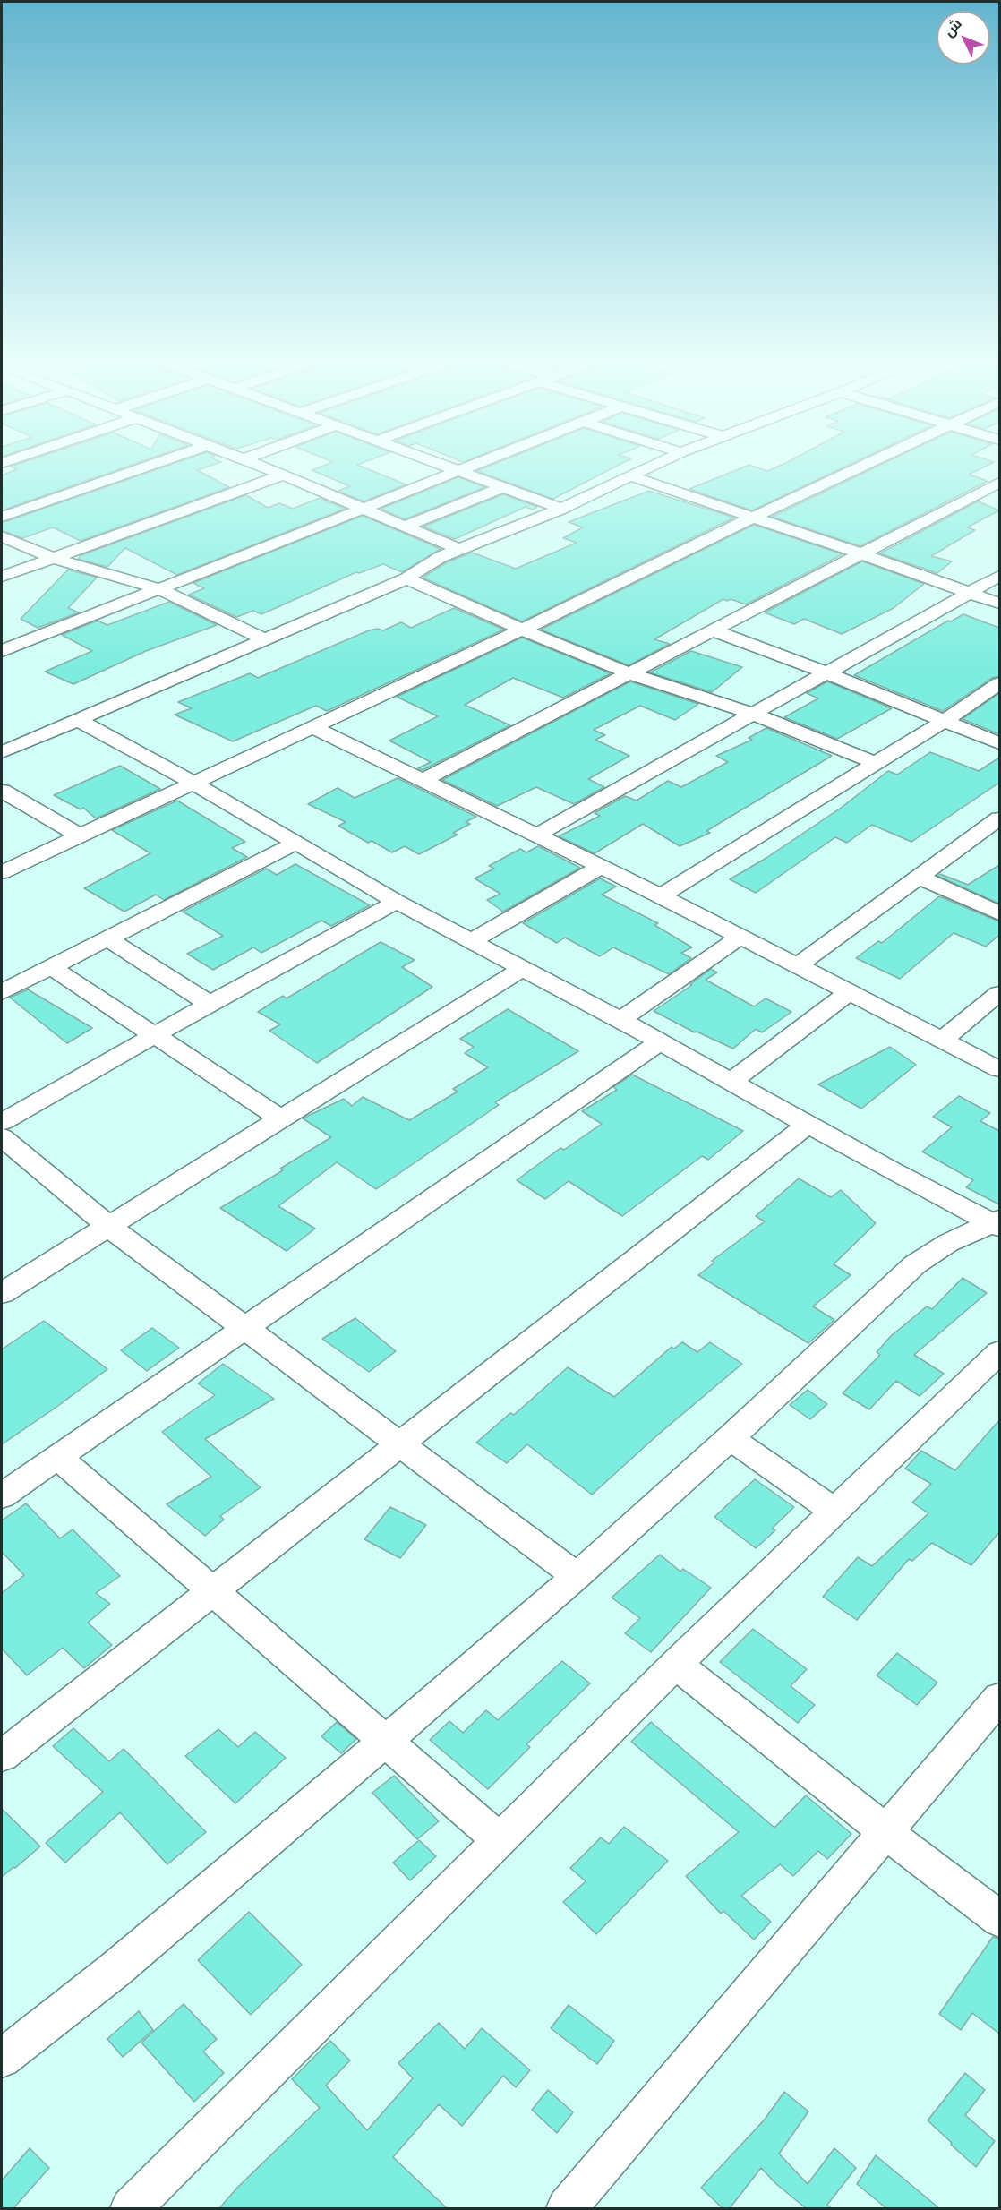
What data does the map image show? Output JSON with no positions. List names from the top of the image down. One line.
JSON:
{"north":"top left"}
